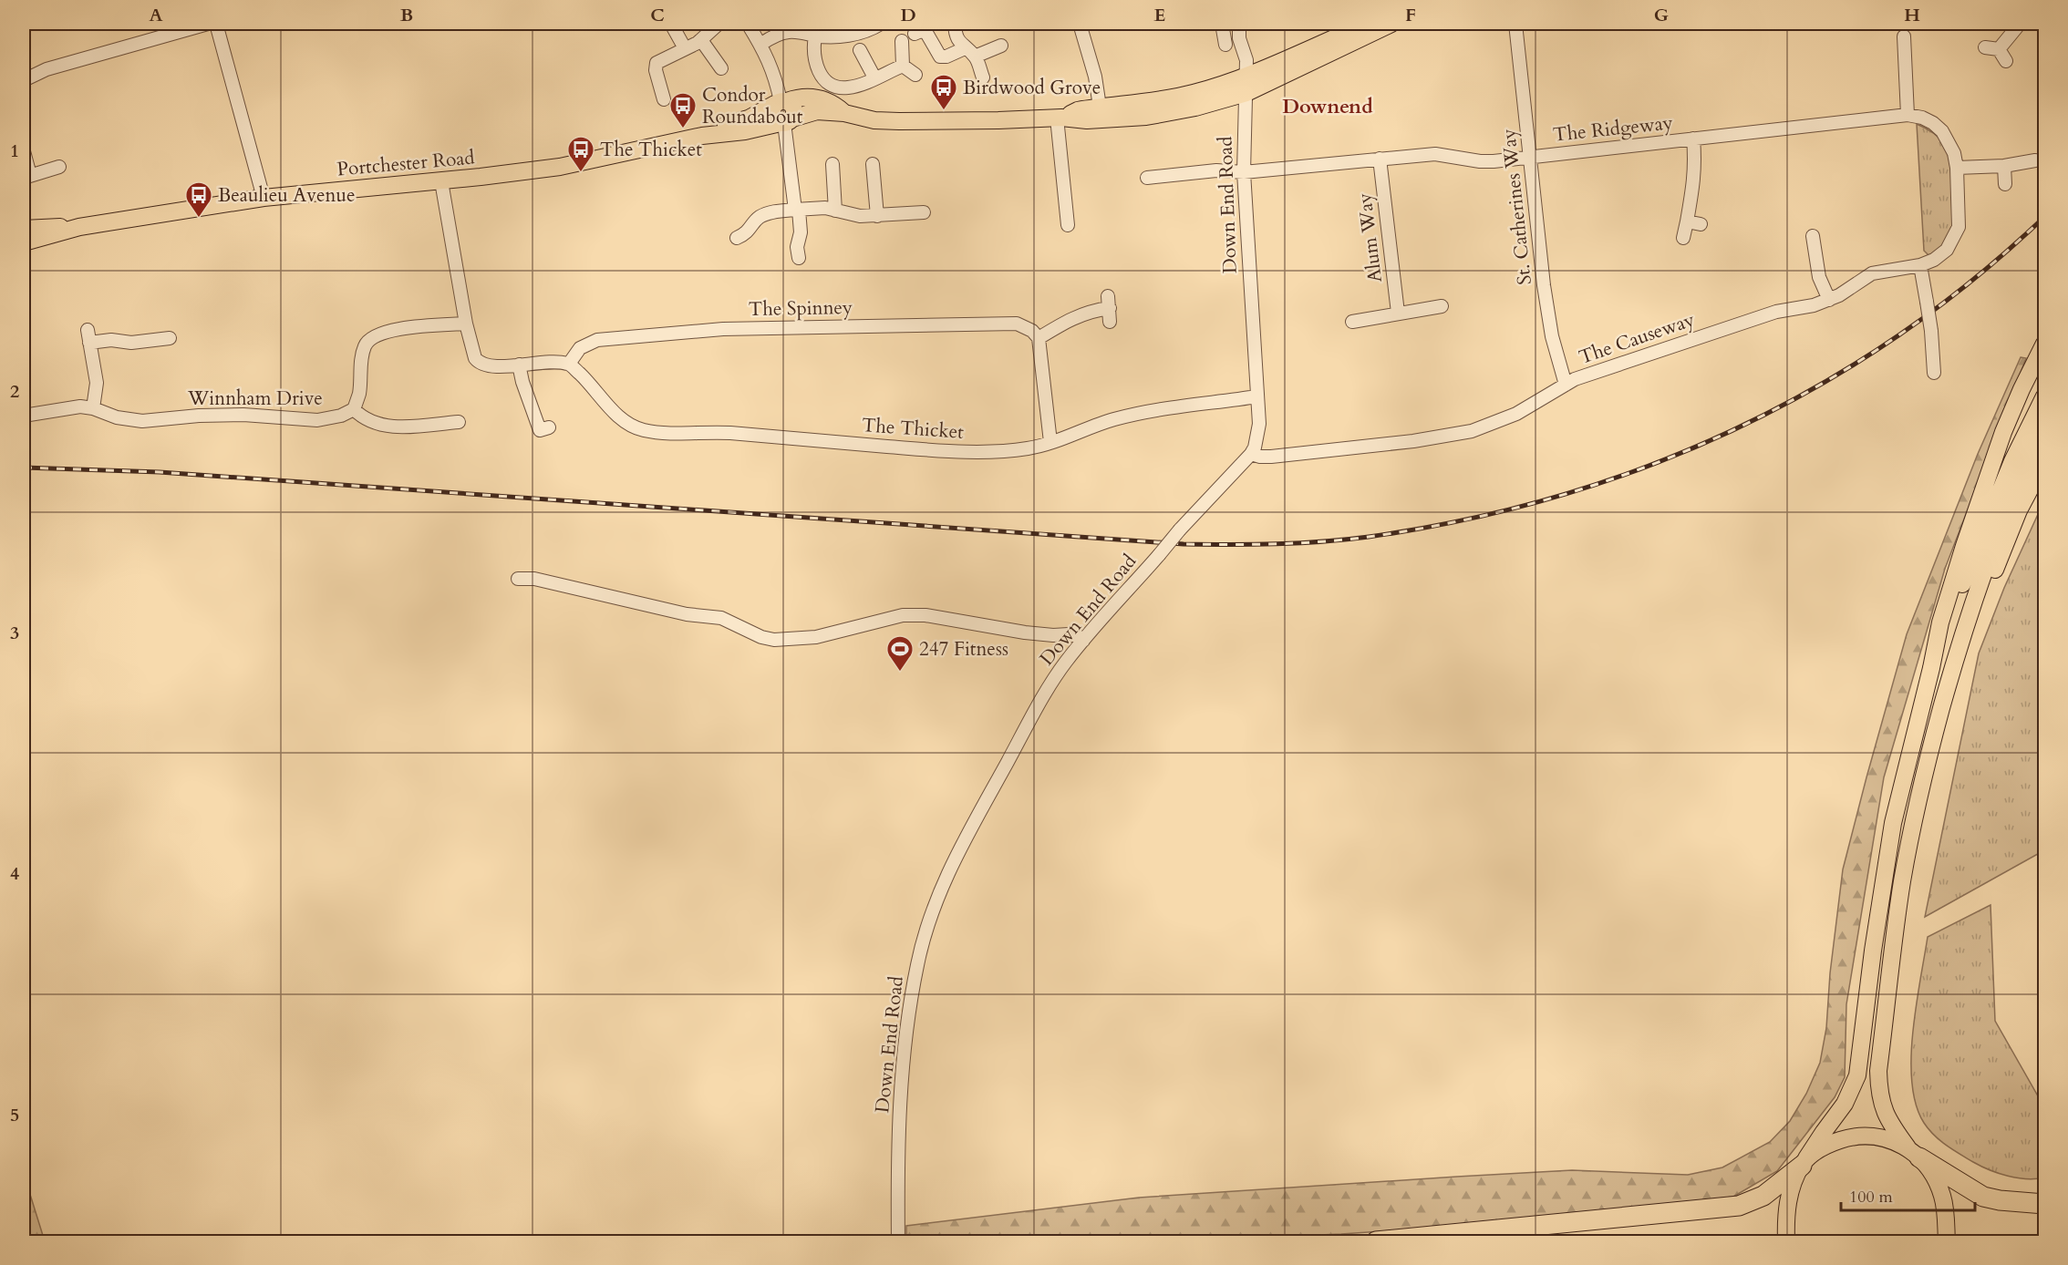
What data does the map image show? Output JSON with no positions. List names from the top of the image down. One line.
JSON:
{"streets":{"main road":["Portchester Road"],"street":["The Ridgeway","Down End Road","St. Catherines Way","Alum Way","The Spinney","The Causeway","Winnham Drive","The Thicket"]},"crossings":[["The Ridgeway","Down End Road"],["The Ridgeway","St. Catherines Way"],["The Ridgeway","Alum Way"],["The Ridgeway","The Causeway"],["Portchester Road","Down End Road"],["Down End Road","The Causeway"],["Down End Road","The Thicket"],["St. Catherines Way","The Causeway"],["The Spinney","The Thicket"]],"districts":["Downend"],"places":{"bus stop":["Birdwood Grove","Condor Roundabout","The Thicket","Beaulieu Avenue"],"sports":["247 Fitness"]},"scale_bar":"100 m","grid":{"columns":["A","B","C","D","E","F","G","H"],"rows":["1","2","3","4","5"]}}
